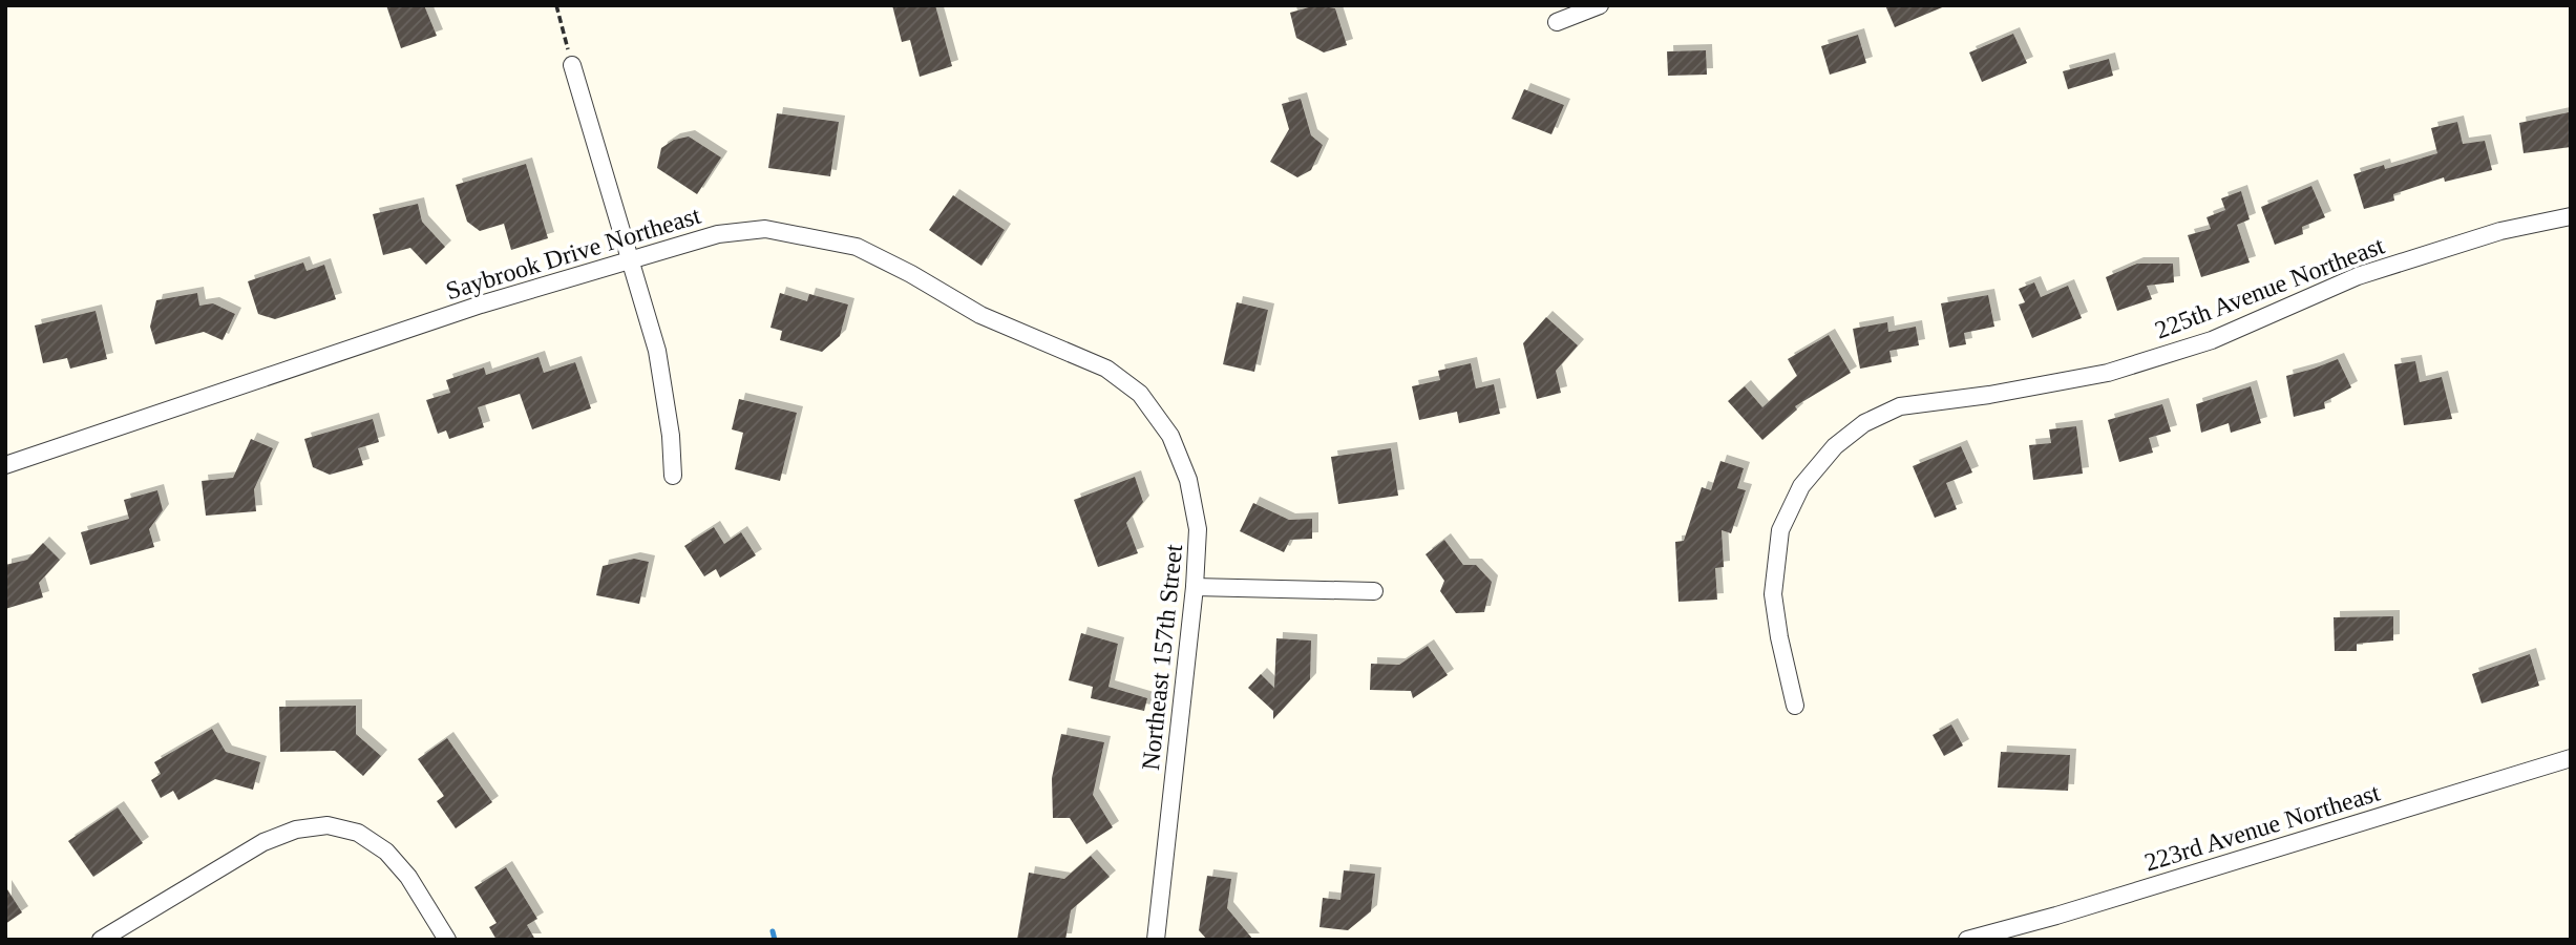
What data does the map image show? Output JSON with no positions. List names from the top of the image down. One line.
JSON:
{"streets":{"street":["Saybrook Drive Northeast","225th Avenue Northeast","Northeast 157th Street","223rd Avenue Northeast"]},"crossings":[["Saybrook Drive Northeast","Northeast 157th Street"]]}
